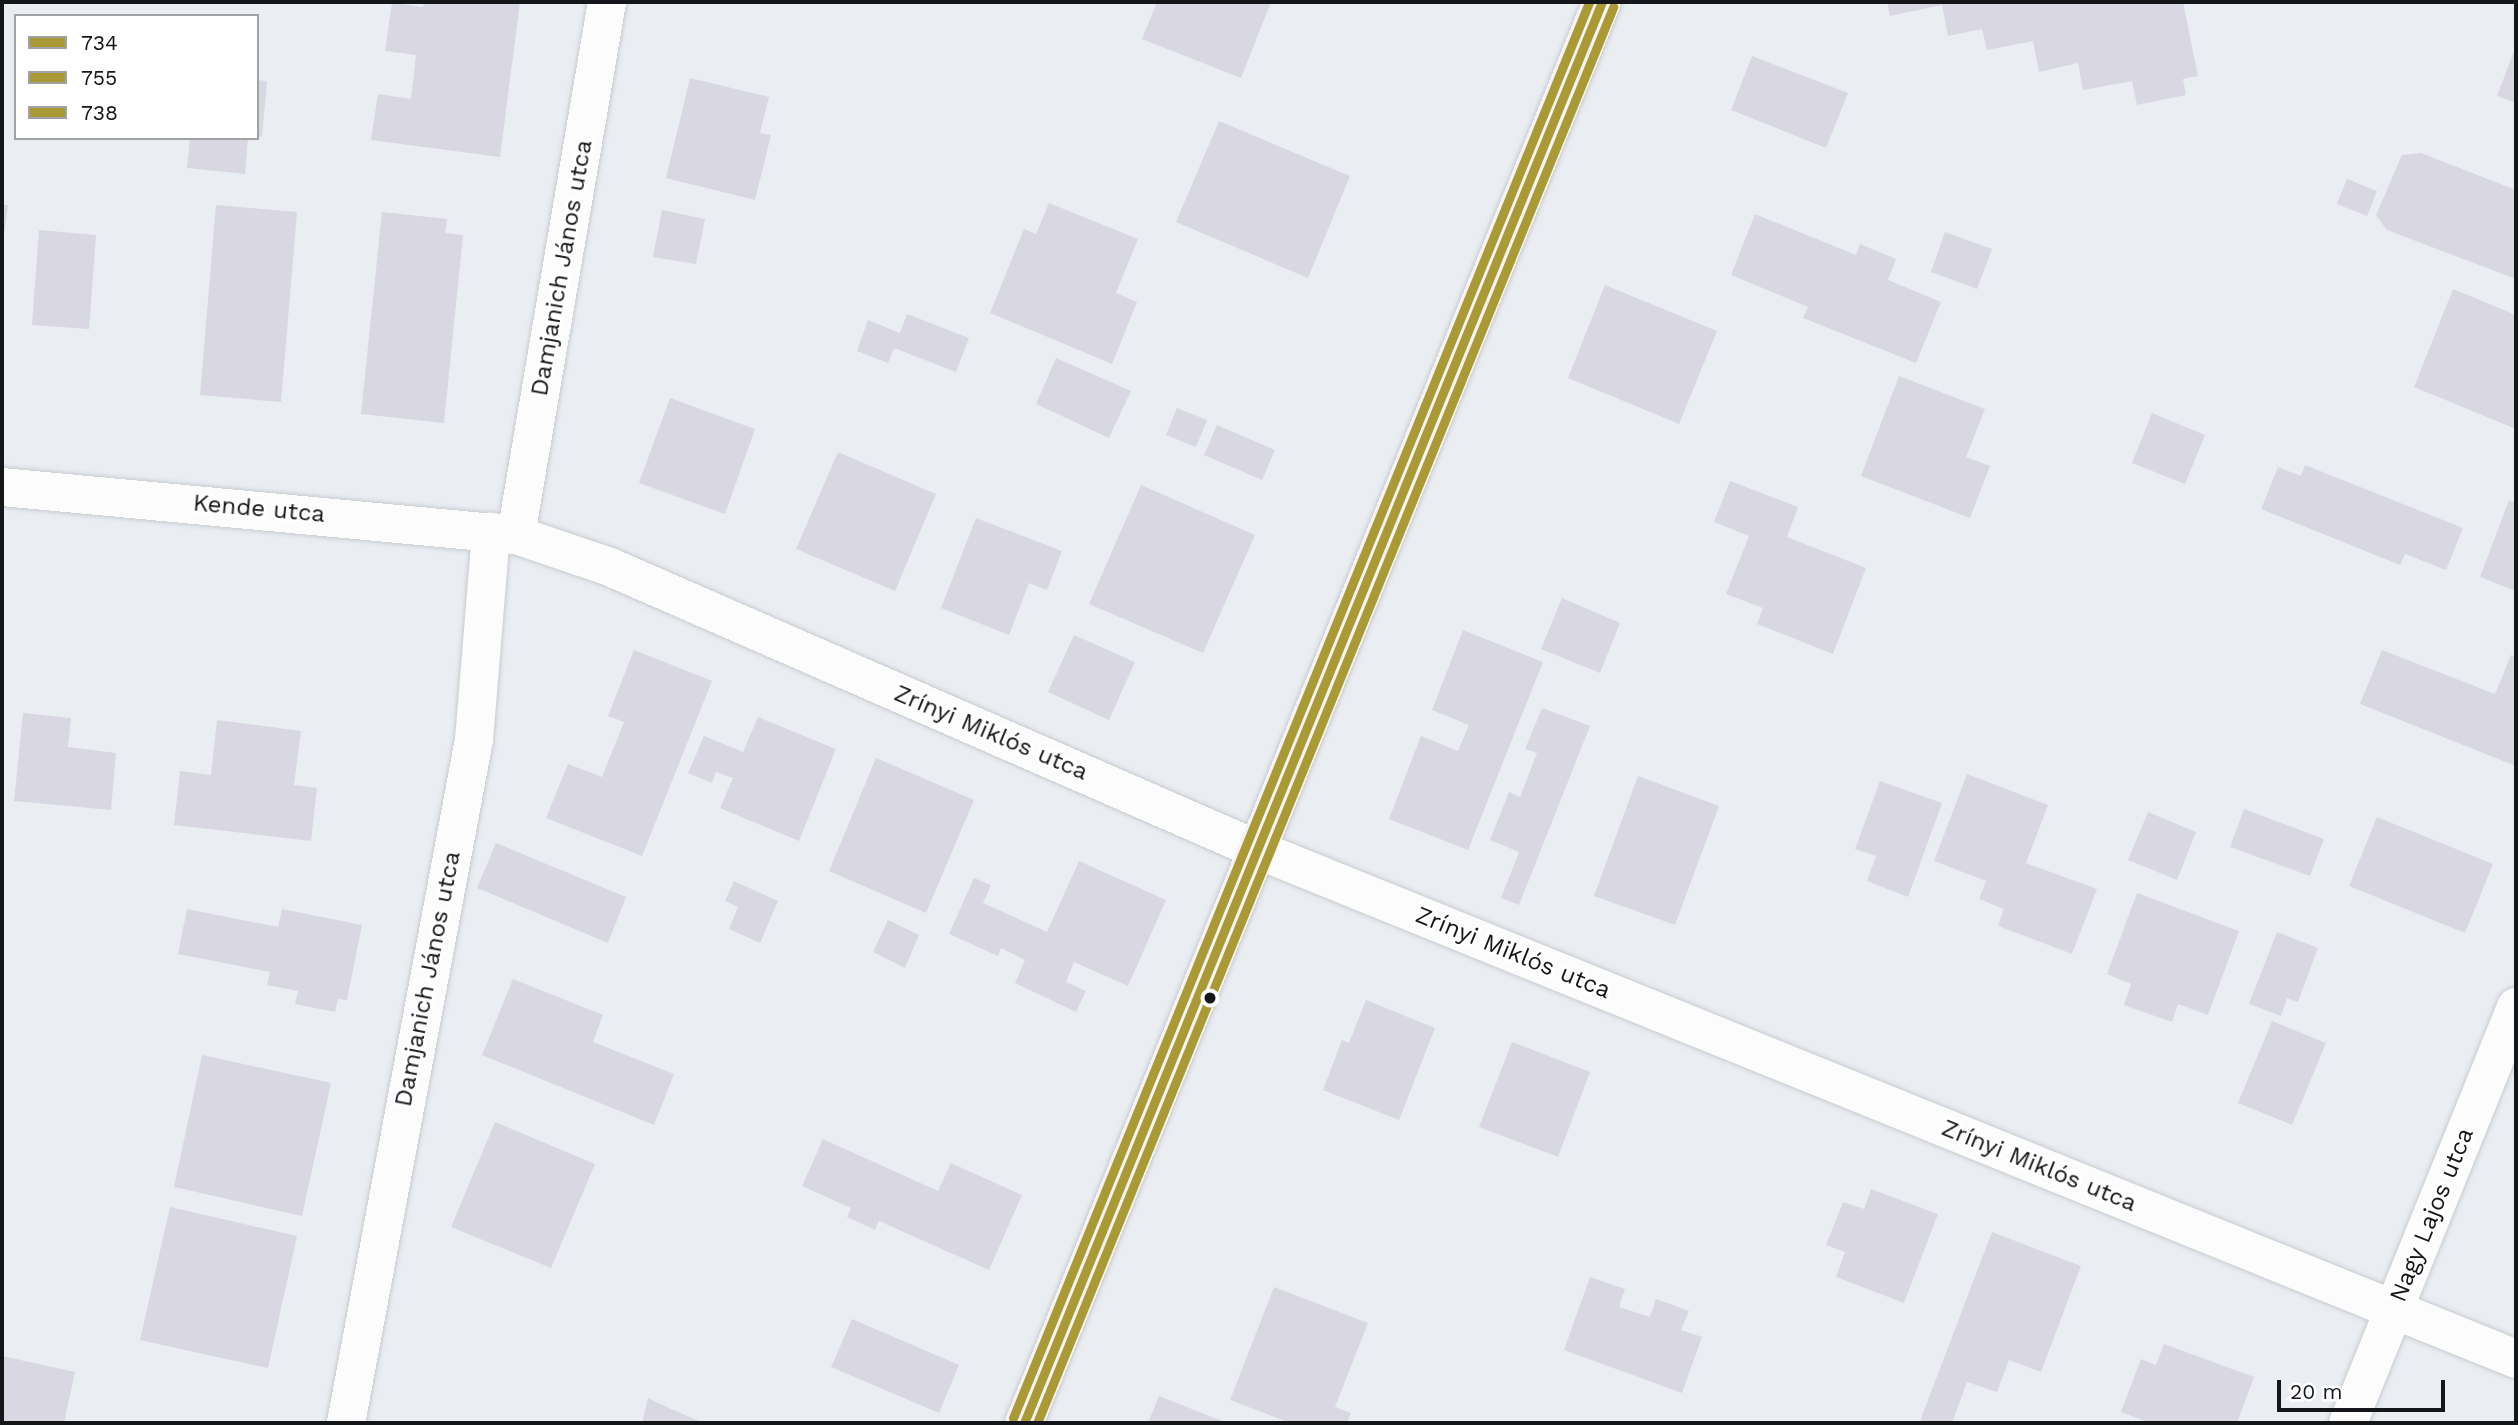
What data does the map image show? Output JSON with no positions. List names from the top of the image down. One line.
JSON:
{"streets":{"street":["Damjanich János utca","Kende utca","Zrínyi Miklós utca","Nagy Lajos utca"]},"crossings":[["Damjanich János utca","Kende utca"],["Damjanich János utca","Zrínyi Miklós utca"],["Kende utca","Zrínyi Miklós utca"],["Zrínyi Miklós utca","Nagy Lajos utca"]],"lines":["transit line 734","transit line 738","transit line 755"],"legend":["734","755","738"],"scale_bar":"20 m"}
